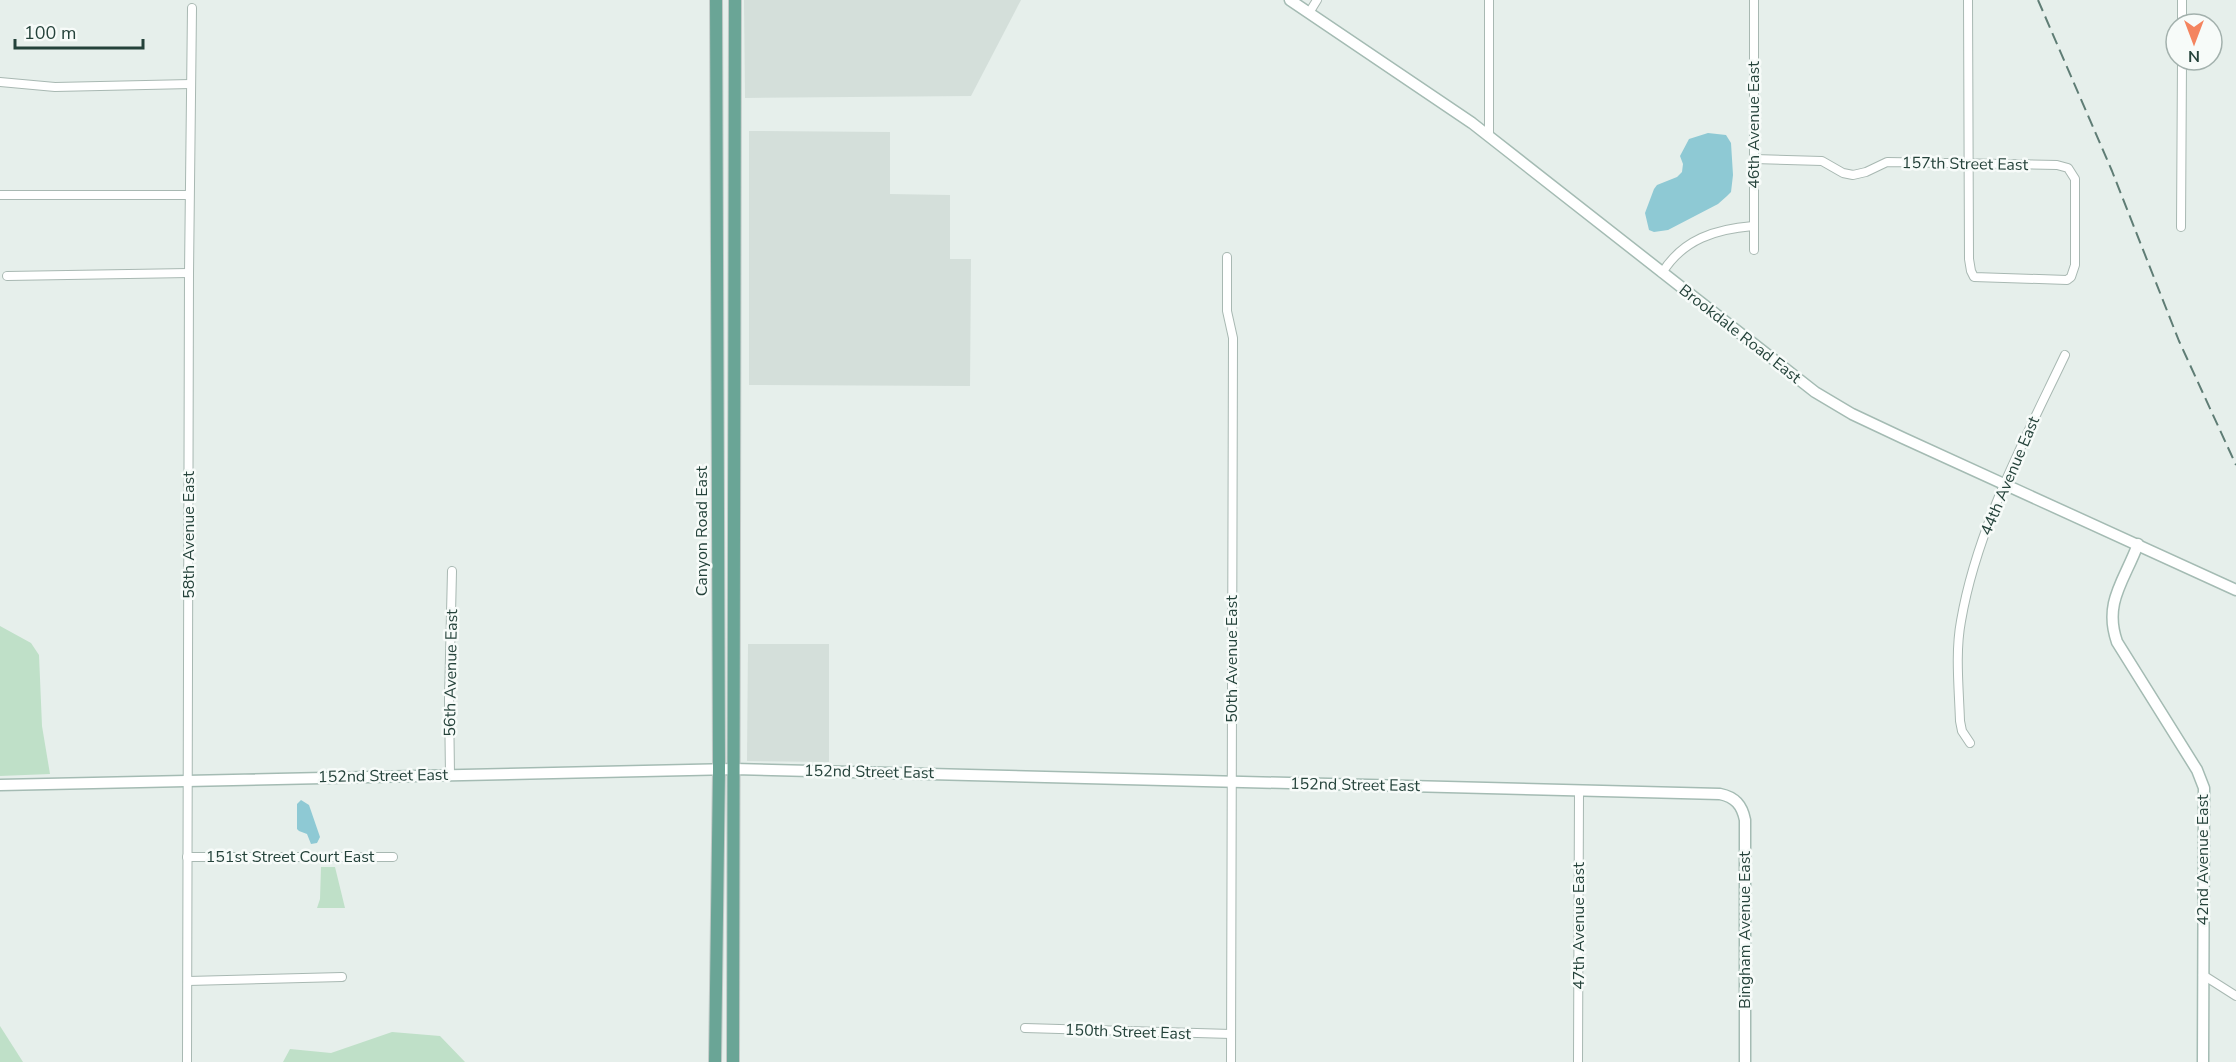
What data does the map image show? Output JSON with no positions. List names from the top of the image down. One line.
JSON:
{"streets":{"main road":["Canyon Road East"],"street":["46th Avenue East","157th Street East","Brookdale Road East","44th Avenue East","58th Avenue East","50th Avenue East","56th Avenue East","152nd Street East","151st Street Court East","42nd Avenue East","47th Avenue East","Bingham Avenue East","150th Street East"]},"crossings":[["46th Avenue East","157th Street East"],["Brookdale Road East","44th Avenue East"],["Brookdale Road East","42nd Avenue East"],["Canyon Road East","152nd Street East"],["58th Avenue East","152nd Street East"],["58th Avenue East","151st Street Court East"],["50th Avenue East","152nd Street East"],["50th Avenue East","150th Street East"],["56th Avenue East","152nd Street East"],["152nd Street East","47th Avenue East"],["152nd Street East","Bingham Avenue East"]],"scale_bar":"100 m","north":"bottom"}
